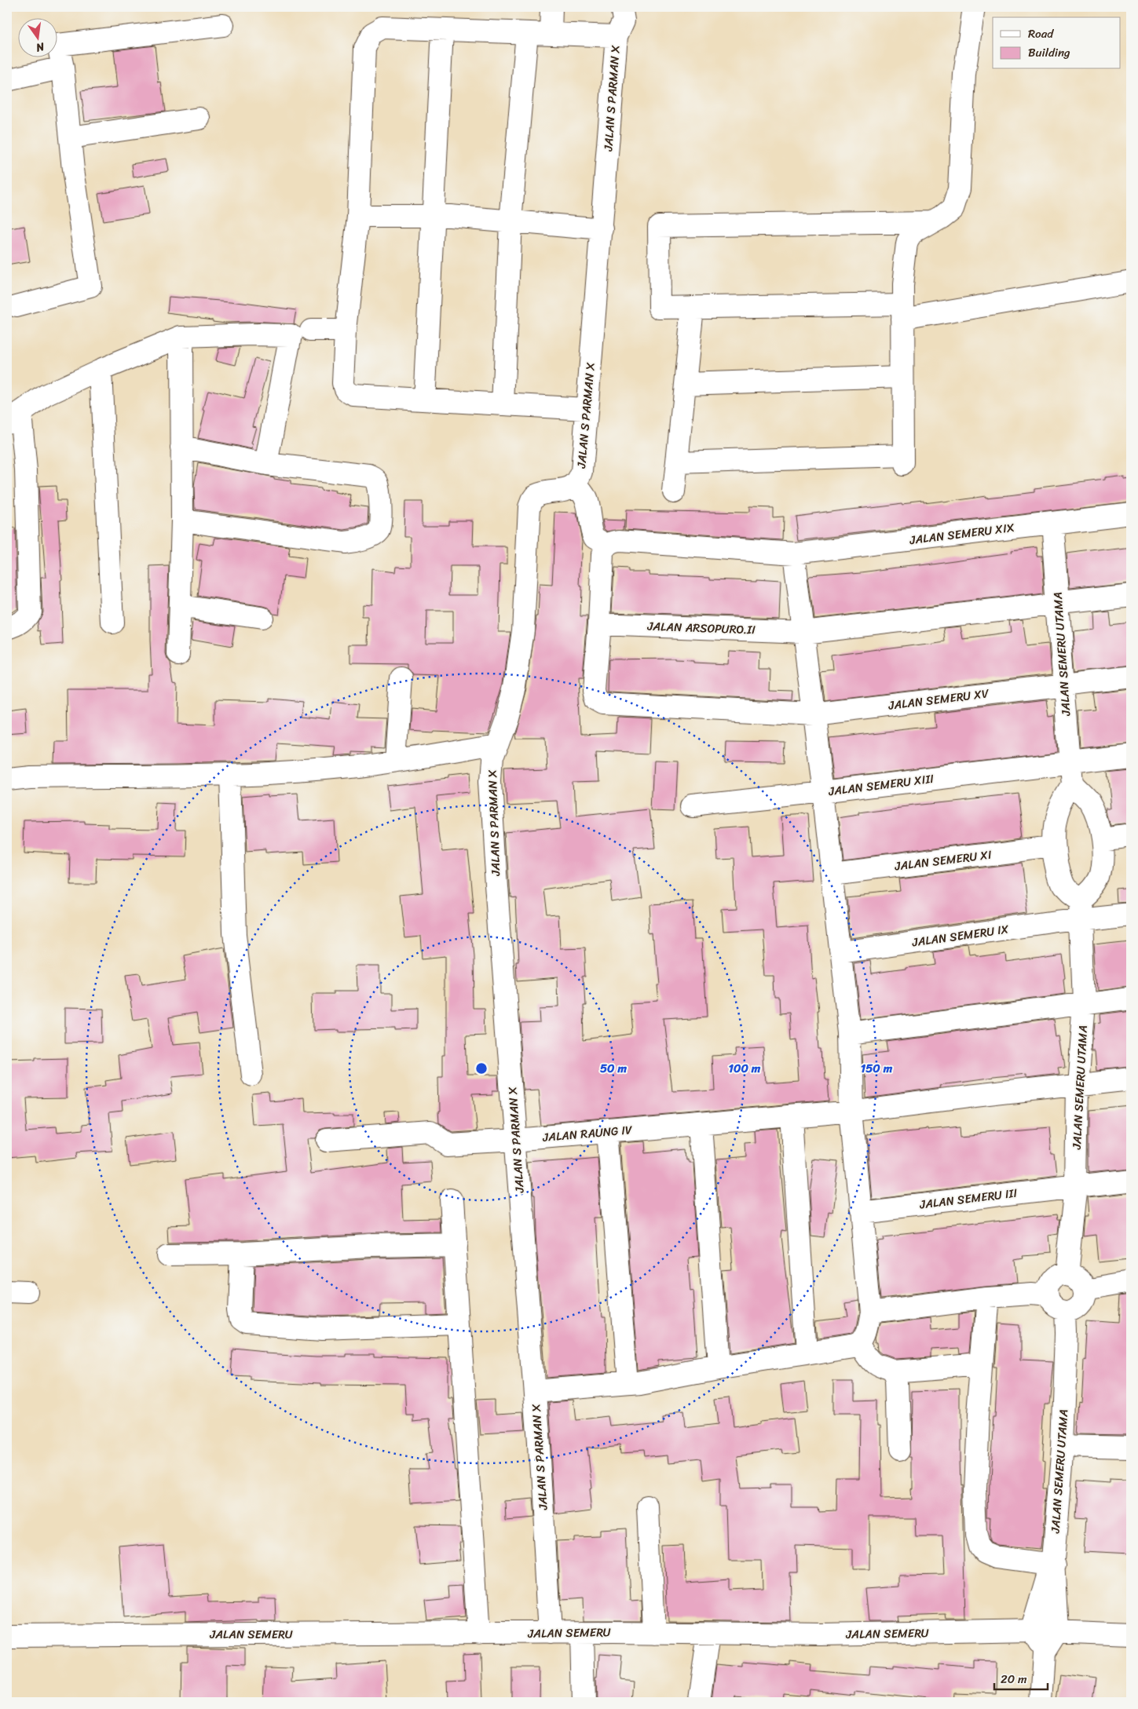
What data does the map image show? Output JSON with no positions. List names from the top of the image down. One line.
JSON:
{"streets":{"street":["JALAN S PARMAN X","JALAN SEMERU XIX","JALAN ARSOPURO.II","JALAN SEMERU UTAMA","JALAN SEMERU XV","JALAN SEMERU XIII","JALAN SEMERU XI","JALAN SEMERU IX","JALAN RAUNG IV","JALAN SEMERU III","JALAN SEMERU"]},"crossings":[["JALAN S PARMAN X","JALAN RAUNG IV"],["JALAN S PARMAN X","JALAN SEMERU"],["JALAN SEMERU XIX","JALAN SEMERU UTAMA"],["JALAN ARSOPURO.II","JALAN SEMERU UTAMA"],["JALAN ARSOPURO.II","JALAN SEMERU XV"],["JALAN SEMERU UTAMA","JALAN SEMERU XV"],["JALAN SEMERU UTAMA","JALAN SEMERU XIII"],["JALAN SEMERU UTAMA","JALAN SEMERU IX"],["JALAN SEMERU UTAMA","JALAN RAUNG IV"],["JALAN SEMERU UTAMA","JALAN SEMERU III"],["JALAN SEMERU UTAMA","JALAN SEMERU"]],"legend":["Road","Building"],"scale_bar":"20 m","north":"bottom","rings":["50 m","100 m","150 m"]}
